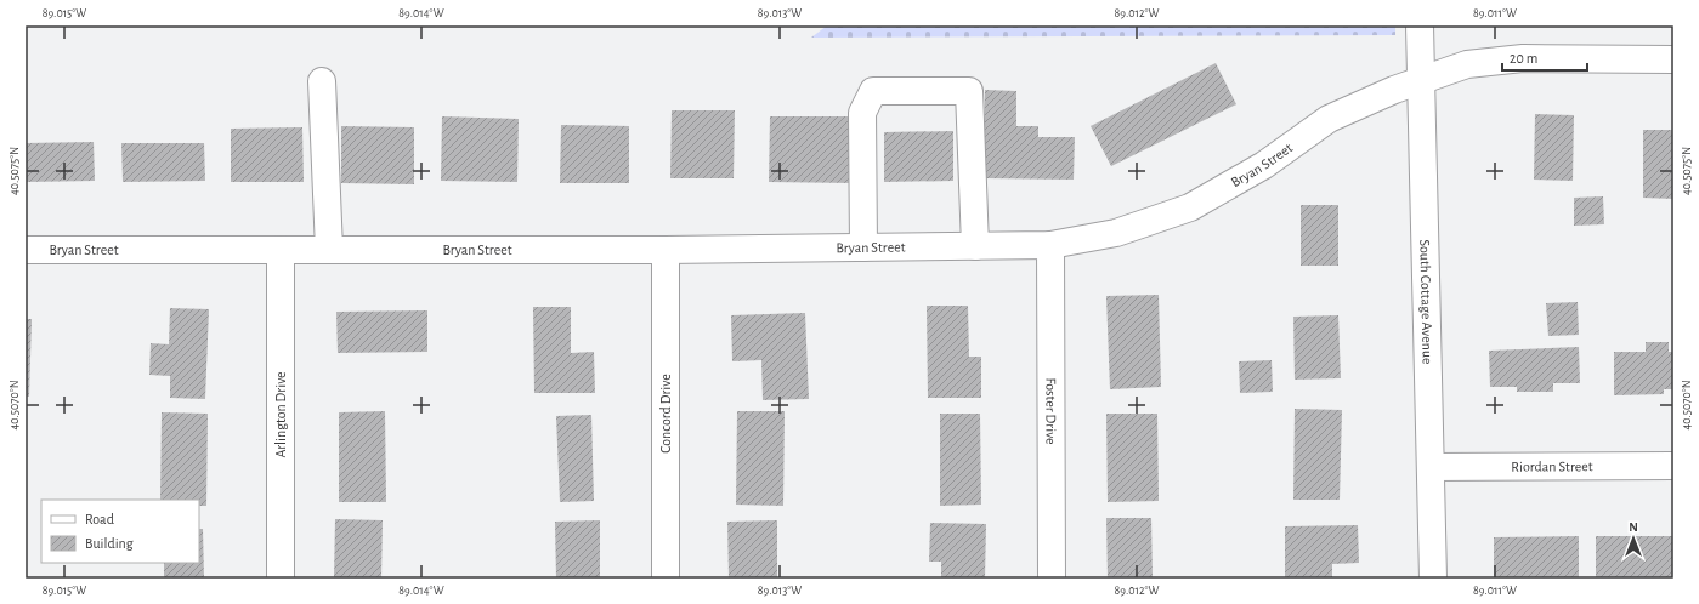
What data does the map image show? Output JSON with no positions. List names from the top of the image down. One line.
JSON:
{"streets":{"street":["Bryan Street","South Cottage Avenue","Foster Drive","Concord Drive","Arlington Drive","Riordan Street"]},"crossings":[["Bryan Street","South Cottage Avenue"],["Bryan Street","Foster Drive"],["Bryan Street","Concord Drive"],["Bryan Street","Arlington Drive"],["South Cottage Avenue","Riordan Street"]],"legend":["Road","Building"],"scale_bar":"20 m","north":"top","coordinates":["89.015°W","89.014°W","89.013°W","89.012°W","89.011°W","40.5075°N","40.5070°N"]}
